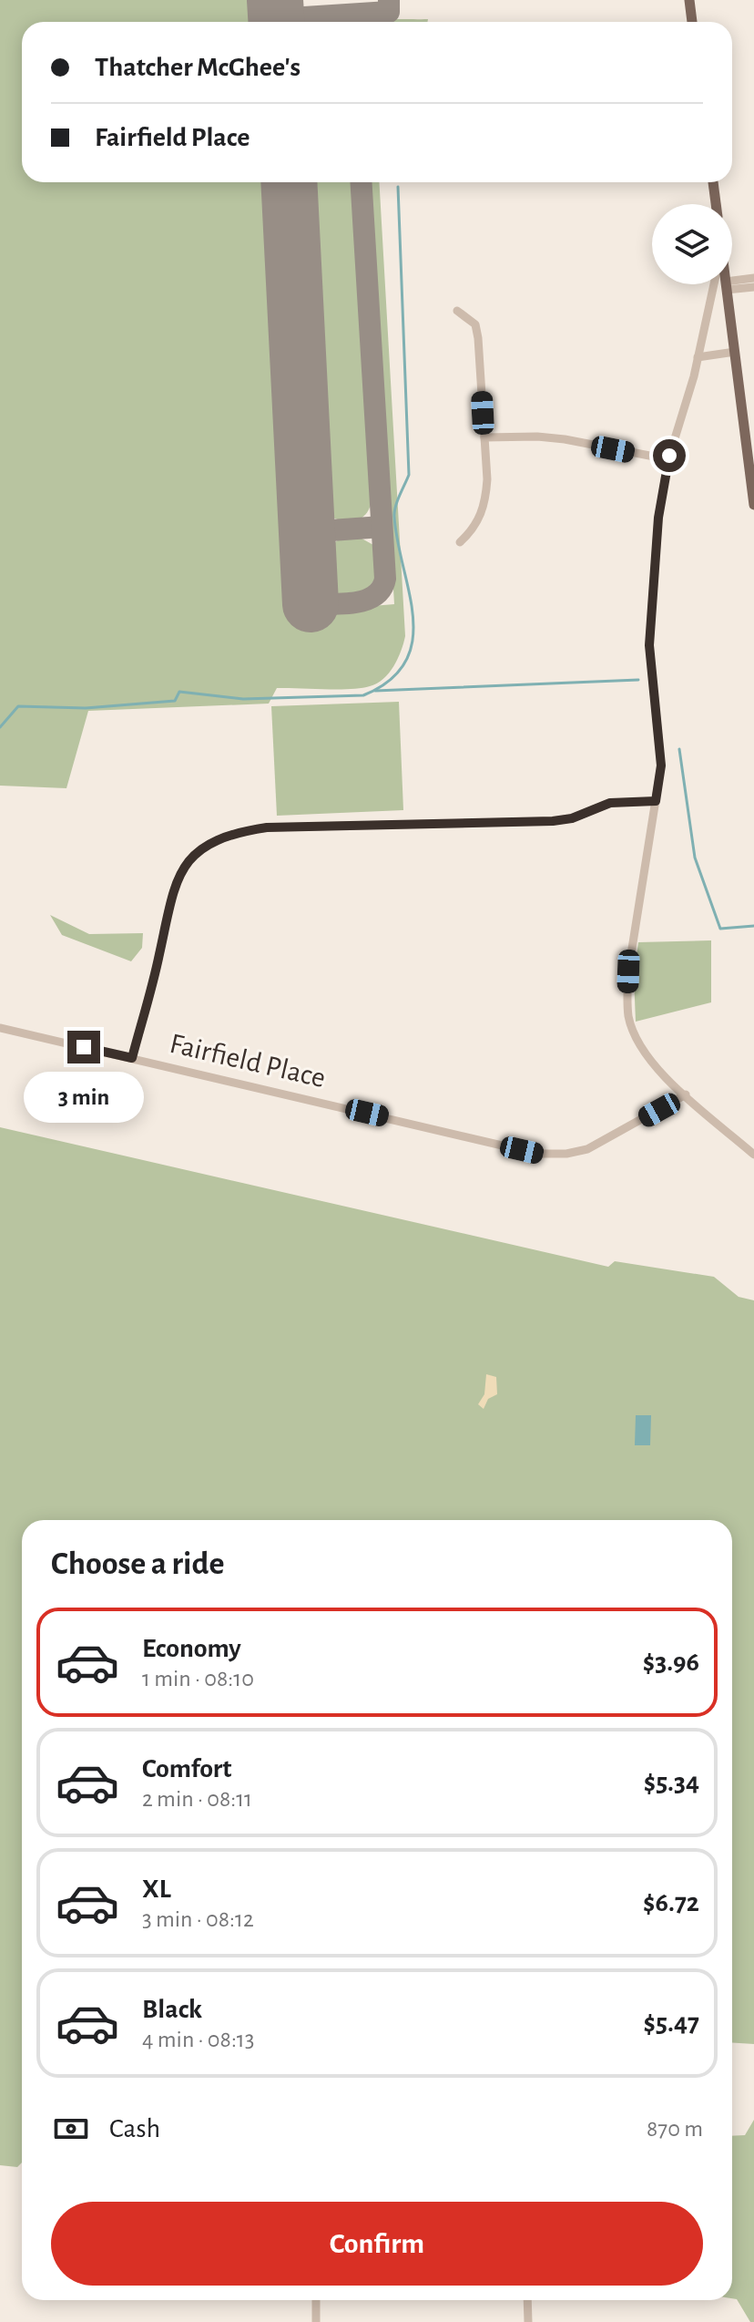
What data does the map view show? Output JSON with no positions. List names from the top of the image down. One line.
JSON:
{"streets":{"street":["Fairfield Place"]},"page":{"banner":["Thatcher McGhee's","Fairfield Place"],"bubble":"3 min","heading":"Choose a ride","list":[{"name":"Economy","note":"1 min · 08:10","value":"$3.96"},{"name":"Comfort","note":"2 min · 08:11","value":"$5.34"},{"name":"XL","note":"3 min · 08:12","value":"$6.72"},{"name":"Black","note":"4 min · 08:13","value":"$5.47"}],"pay":["Cash","870 m"],"buttons":"Confirm"}}
